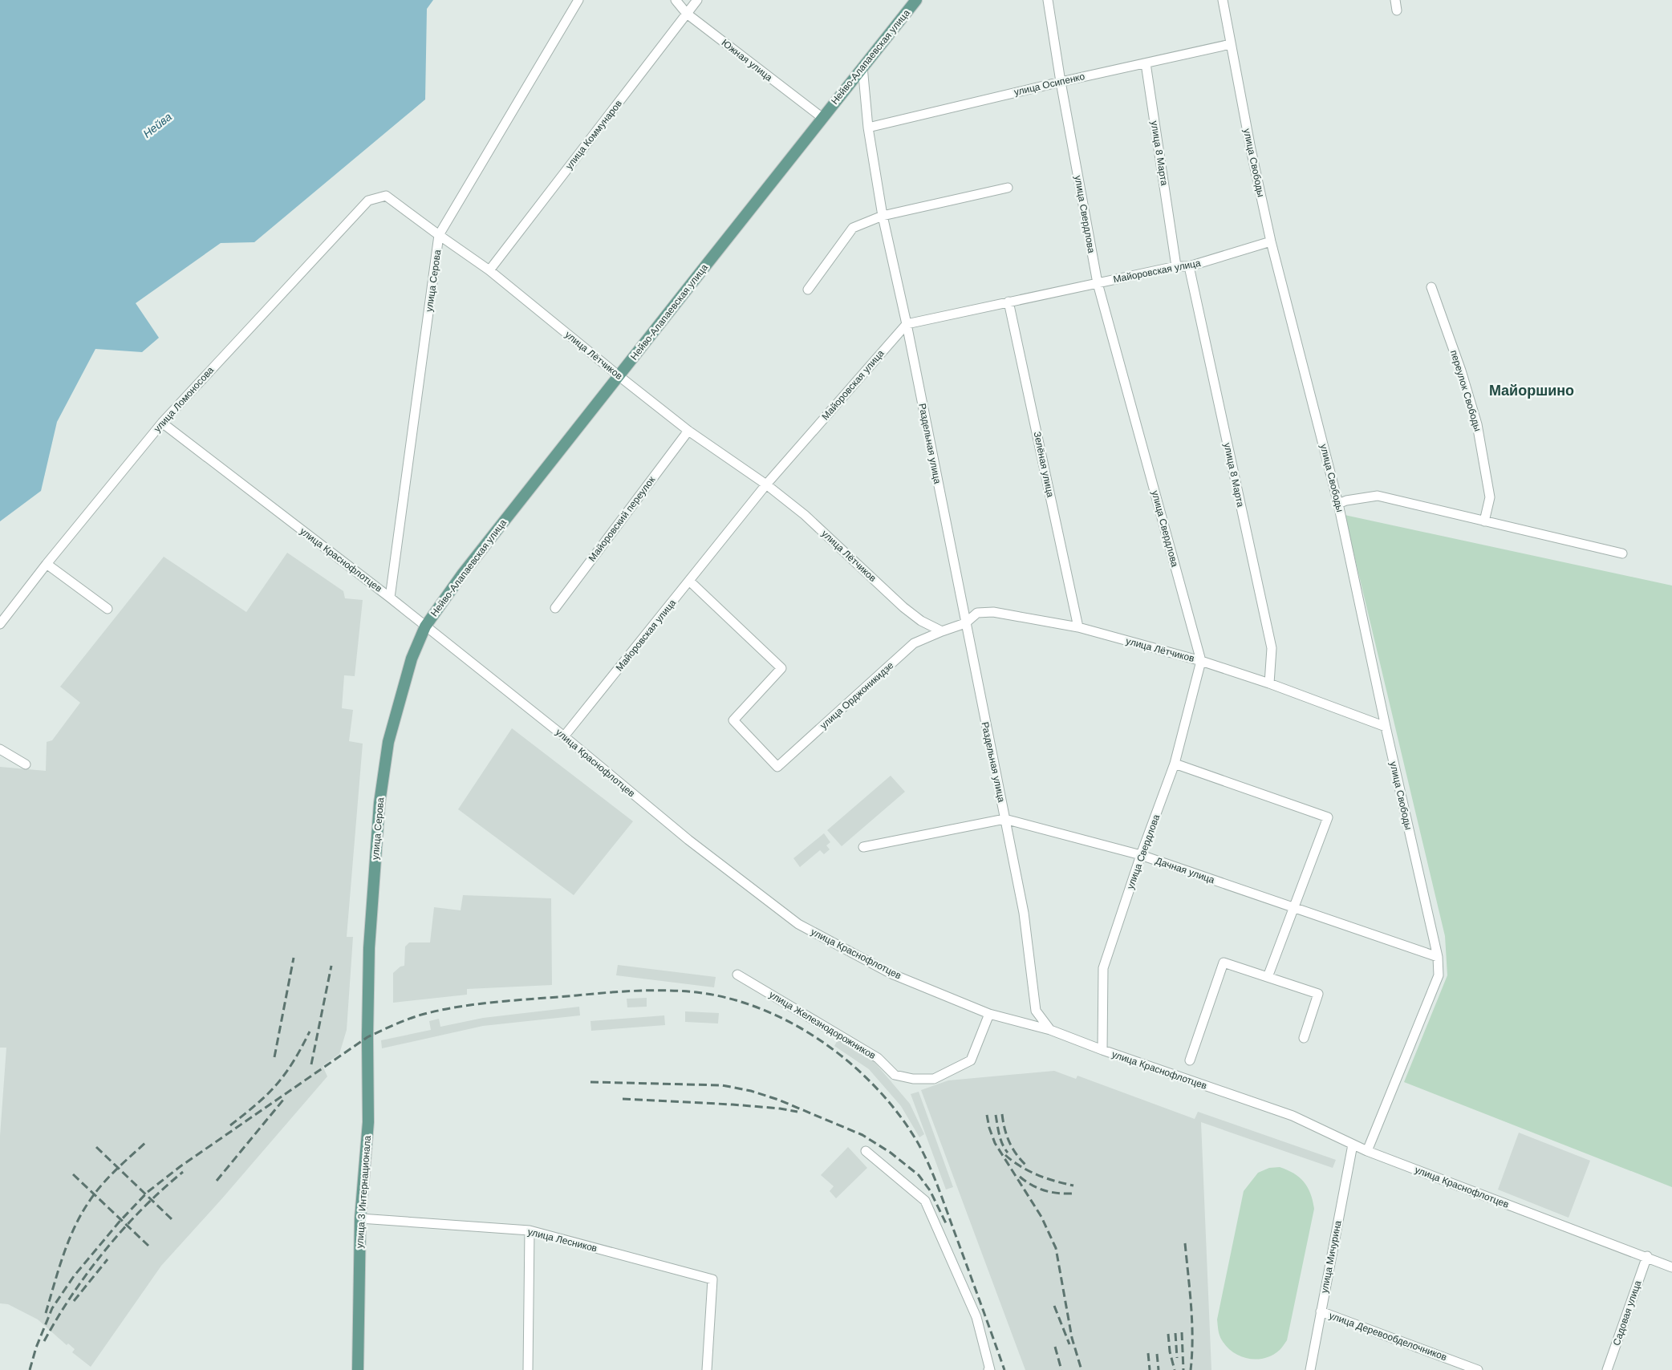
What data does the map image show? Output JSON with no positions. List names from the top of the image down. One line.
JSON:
{"streets":{"main road":["Нейво-Алапаевская улица","улица Серова","улица 3 Интернационала"],"street":["Южная улица","улица Осипенко","улица Коммунаров","улица 8 Марта","улица Свободы","улица Свердлова","Майоровская улица","улица Лётчиков","переулок Свободы","улица Ломоносова","Раздельная улица","Зелёная улица","Майоровский переулок","улица Краснофлотцев","улица Орджоникидзе","Дачная улица","улица Железнодорожников","улица Лесников","улица Мичурина","Садовая улица","улица Деревообделочников"]},"crossings":[["Нейво-Алапаевская улица","улица Серова"],["Нейво-Алапаевская улица","улица Лётчиков"],["Нейво-Алапаевская улица","Раздельная улица"],["Нейво-Алапаевская улица","улица Краснофлотцев"],["Южная улица","улица Коммунаров"],["улица Осипенко","улица 8 Марта"],["улица Осипенко","улица Свободы"],["улица Осипенко","улица Свердлова"],["улица Осипенко","Раздельная улица"],["улица Коммунаров","улица Лётчиков"],["улица 8 Марта","Майоровская улица"],["улица 8 Марта","улица Лётчиков"],["улица Свободы","Майоровская улица"],["улица Свободы","улица Лётчиков"],["улица Свободы","Дачная улица"],["улица Свердлова","Майоровская улица"],["улица Свердлова","улица Лётчиков"],["улица Свердлова","улица Краснофлотцев"],["улица Свердлова","Дачная улица"],["Майоровская улица","улица Лётчиков"],["Майоровская улица","Раздельная улица"],["Майоровская улица","Зелёная улица"],["Майоровская улица","улица Краснофлотцев"],["Майоровская улица","улица Орджоникидзе"],["улица Серова","улица Лётчиков"],["улица Серова","улица Краснофлотцев"],["улица Серова","улица 3 Интернационала"],["улица Лётчиков","улица Ломоносова"],["улица Лётчиков","Раздельная улица"],["улица Лётчиков","Зелёная улица"],["улица Лётчиков","Майоровский переулок"],["улица Лётчиков","улица Орджоникидзе"],["улица Ломоносова","улица Краснофлотцев"],["Раздельная улица","улица Краснофлотцев"],["Раздельная улица","Дачная улица"],["улица Краснофлотцев","улица Железнодорожников"],["улица Краснофлотцев","улица Мичурина"],["улица Краснофлотцев","Садовая улица"],["улица 3 Интернационала","улица Лесников"],["улица Мичурина","улица Деревообделочников"]],"districts":["Майоршино"],"water":["Нейва"]}
